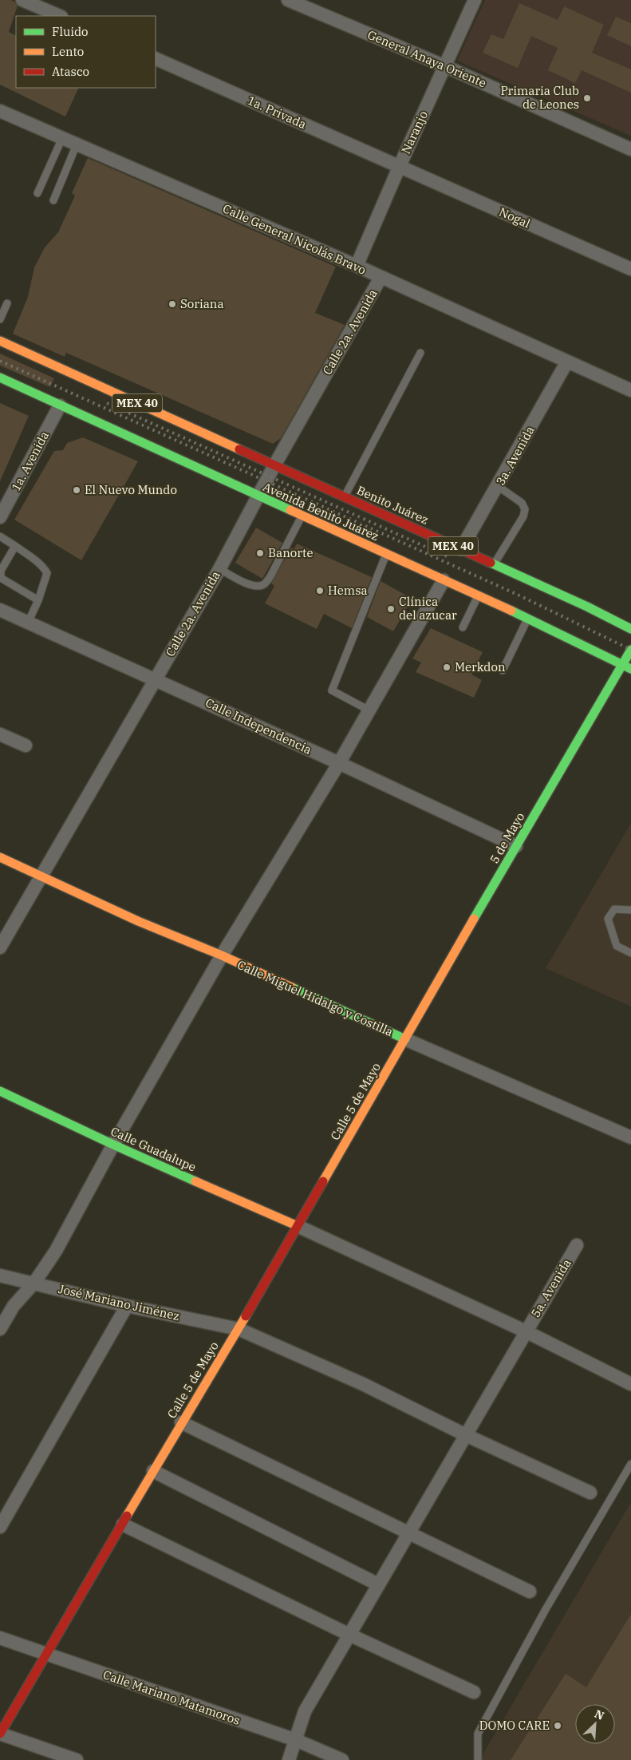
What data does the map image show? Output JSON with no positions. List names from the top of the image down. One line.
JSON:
{"streets":{"street":["General Anaya Oriente","1a. Privada","Naranjo","Nogal","Calle General Nicolás Bravo","Calle 2a. Avenida","MEX 40","3a. Avenida","1a. Avenida","Benito Juárez","Avenida Benito Juárez","Calle Independencia","5 de Mayo","Calle Miguel Hidalgo y Costilla","Calle 5 de Mayo","Calle Guadalupe","5a. Avenida","José Mariano Jiménez","Calle Mariano Matamoros"]},"crossings":[["General Anaya Oriente","Naranjo"],["1a. Privada","Naranjo"],["1a. Privada","Nogal"],["Naranjo","Nogal"],["Naranjo","Calle General Nicolás Bravo"],["Calle General Nicolás Bravo","Calle 2a. Avenida"],["Calle General Nicolás Bravo","3a. Avenida"],["Calle 2a. Avenida","Benito Juárez"],["Calle 2a. Avenida","Avenida Benito Juárez"],["Calle 2a. Avenida","Calle Independencia"],["Calle 2a. Avenida","Calle Miguel Hidalgo y Costilla"],["3a. Avenida","Benito Juárez"],["1a. Avenida","Avenida Benito Juárez"],["Benito Juárez","Avenida Benito Juárez"],["Avenida Benito Juárez","5 de Mayo"],["Calle Independencia","5 de Mayo"],["5 de Mayo","Calle Miguel Hidalgo y Costilla"],["5 de Mayo","Calle 5 de Mayo"],["Calle Miguel Hidalgo y Costilla","Calle 5 de Mayo"],["Calle 5 de Mayo","Calle Guadalupe"],["Calle 5 de Mayo","José Mariano Jiménez"],["Calle 5 de Mayo","Calle Mariano Matamoros"],["5a. Avenida","José Mariano Jiménez"],["5a. Avenida","Calle Mariano Matamoros"]],"places":["Primaria Club de Leones","Soriana","El Nuevo Mundo","Banorte","Hemsa","Clínica del azucar","Merkdon","DOMO CARE"],"legend":["Fluido","Lento","Atasco"],"north":"top right"}
